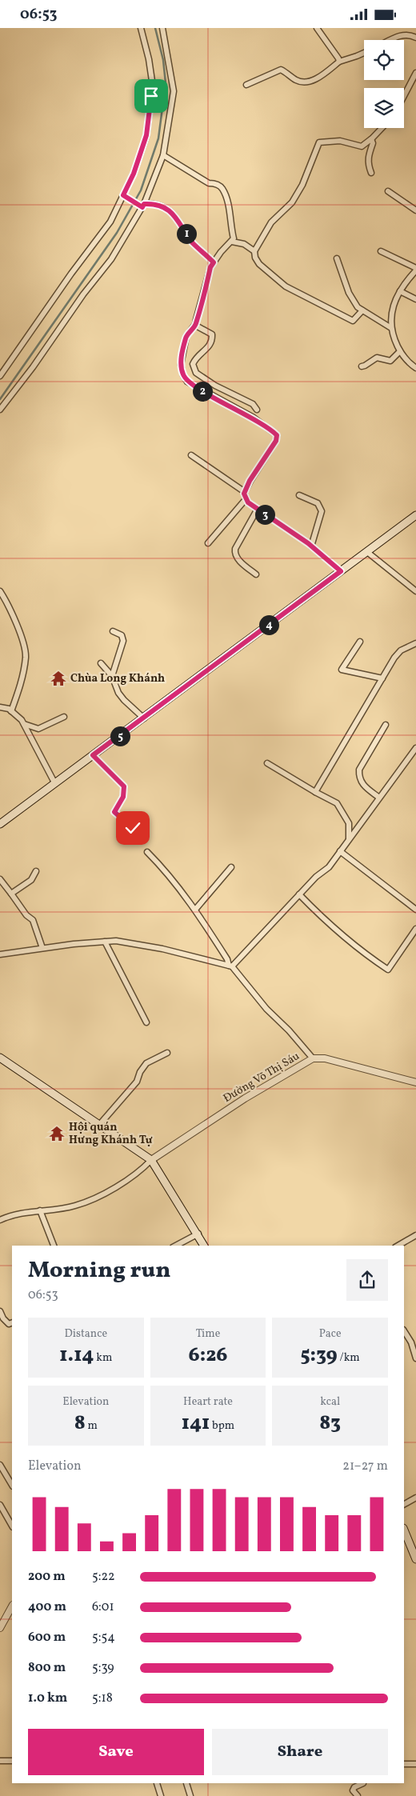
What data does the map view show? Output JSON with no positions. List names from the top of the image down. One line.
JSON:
{"streets":{"street":["Đường Võ Thị Sáu"]},"places":{"temple":["Chùa Long Khánh","Hội quán Hưng Khánh Tự"]},"page":{"status":"06:53","pins":["1","2","3","4","5"],"heading":["Morning run","06:53"],"stats":[["Distance","1.14 km"],["Time","6:26"],["Pace","5:39 /km"],["Elevation","8 m"],["Heart rate","141 bpm"],["kcal","83"]],"chart":["Elevation","21–27 m"],"list":[{"name":"200 m","note":"5:22"},{"name":"400 m","note":"6:01"},{"name":"600 m","note":"5:54"},{"name":"800 m","note":"5:39"},{"name":"1.0 km","note":"5:18"}],"buttons":["Save","Share"]}}
